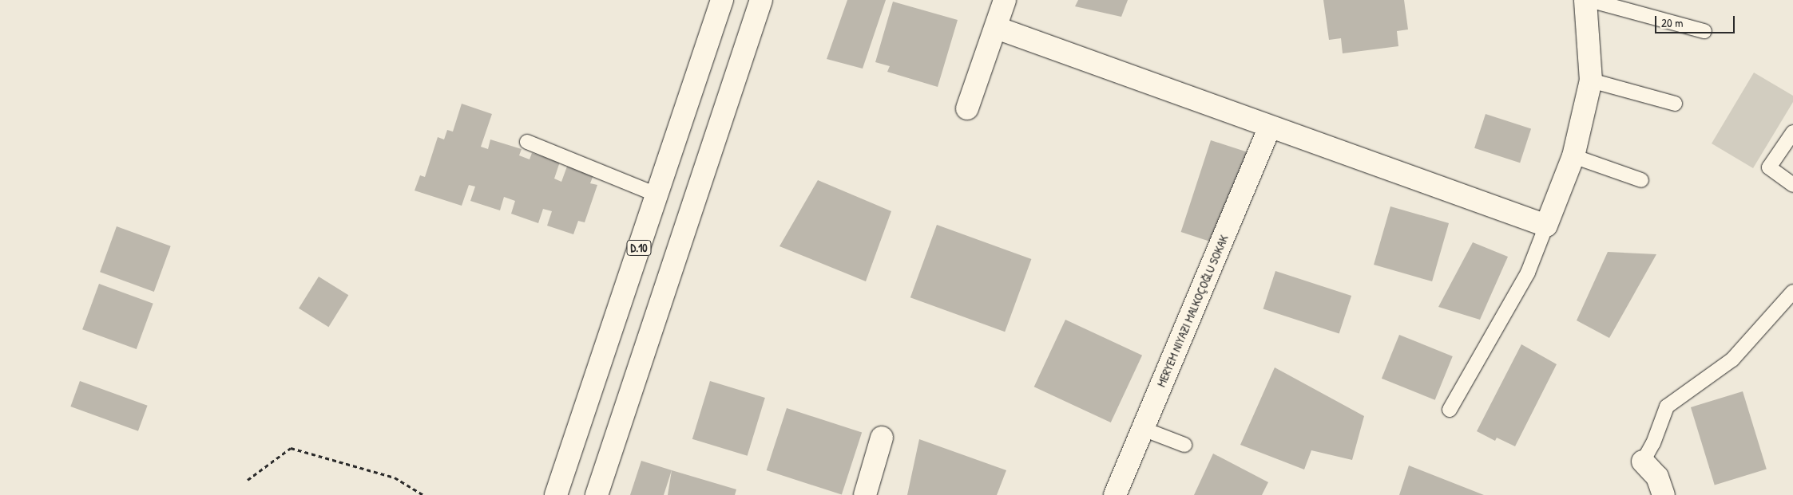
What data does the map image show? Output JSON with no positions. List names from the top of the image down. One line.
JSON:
{"streets":{"street":["D.10","MERYEM NIYAZI MALKOÇOĞLU SOKAK"]},"scale_bar":"20 m"}
